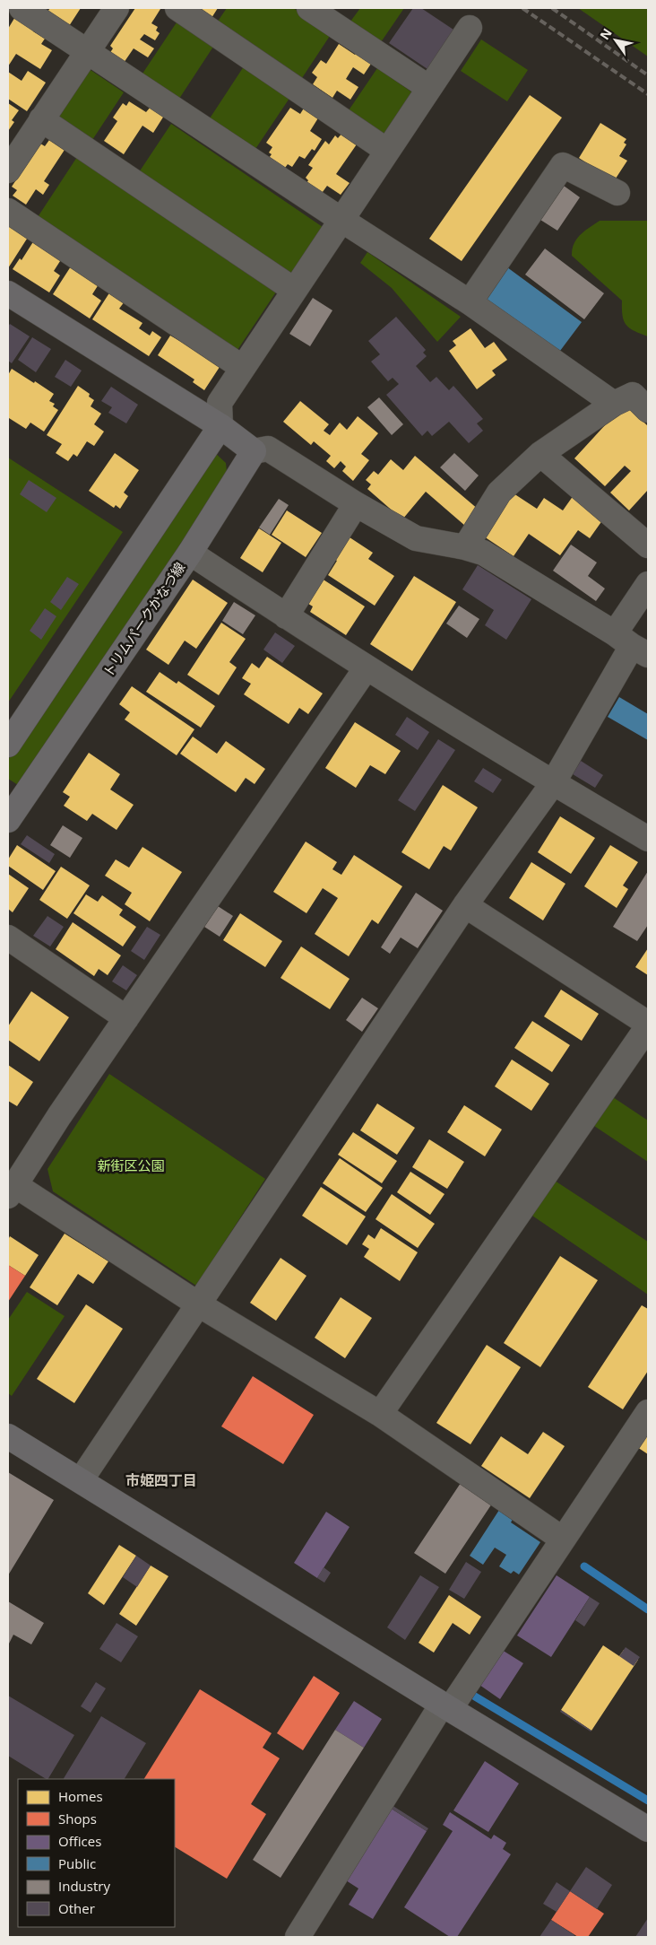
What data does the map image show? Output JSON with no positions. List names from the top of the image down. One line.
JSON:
{"streets":{"main road":["トリムパークかなづ線"]},"districts":["市姫四丁目"],"parks":["新街区公園"],"legend":["Homes","Shops","Offices","Public","Industry","Other"],"north":"top left"}
